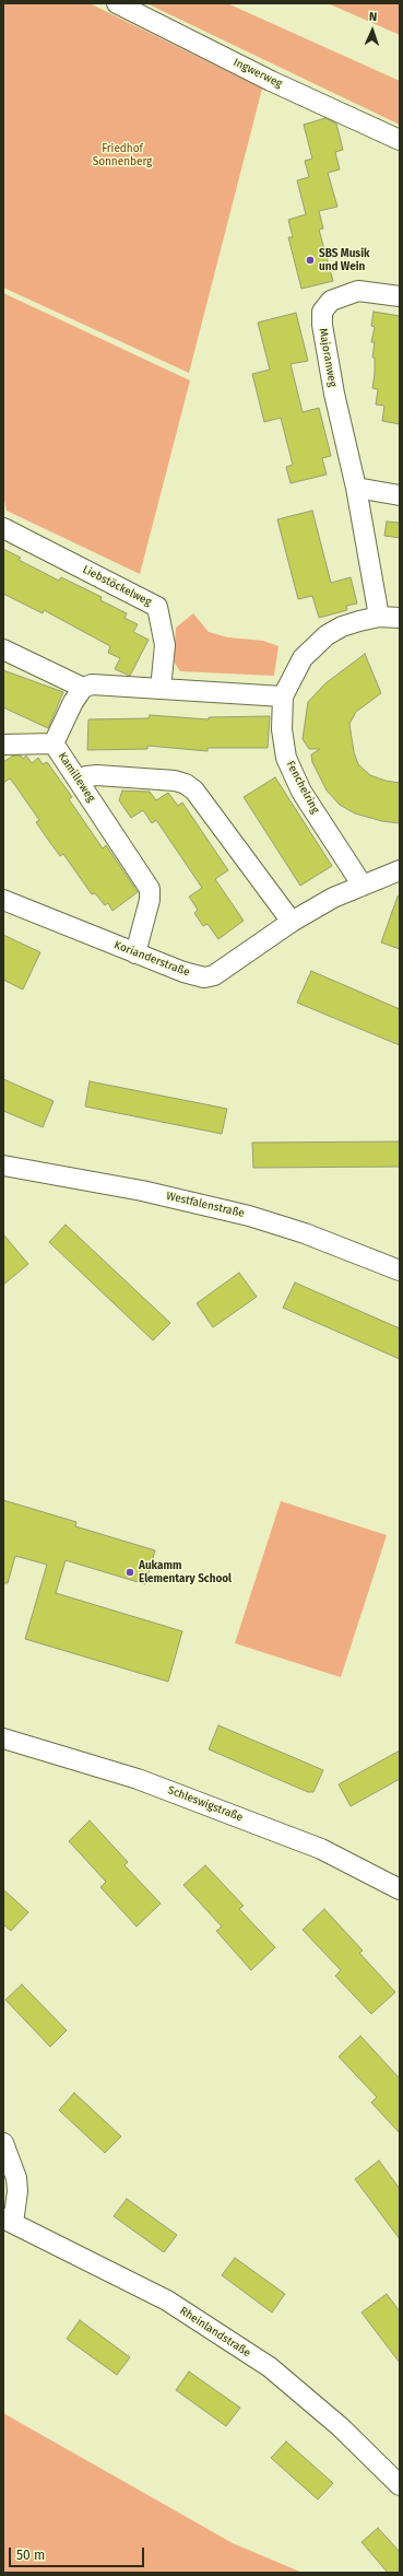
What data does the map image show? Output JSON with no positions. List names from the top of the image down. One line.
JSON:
{"streets":{"street":["Ingwerweg","Majoranweg","Liebstöckelweg","Kamilleweg","Fenchelring","Korianderstraße","Westfalenstraße","Schleswigstraße","Rheinlandstraße"]},"crossings":[["Majoranweg","Fenchelring"],["Kamilleweg","Korianderstraße"],["Fenchelring","Korianderstraße"]],"parks":["Friedhof Sonnenberg"],"places":["SBS Musik und Wein","Aukamm Elementary School"],"scale_bar":"50 m","north":"top"}
